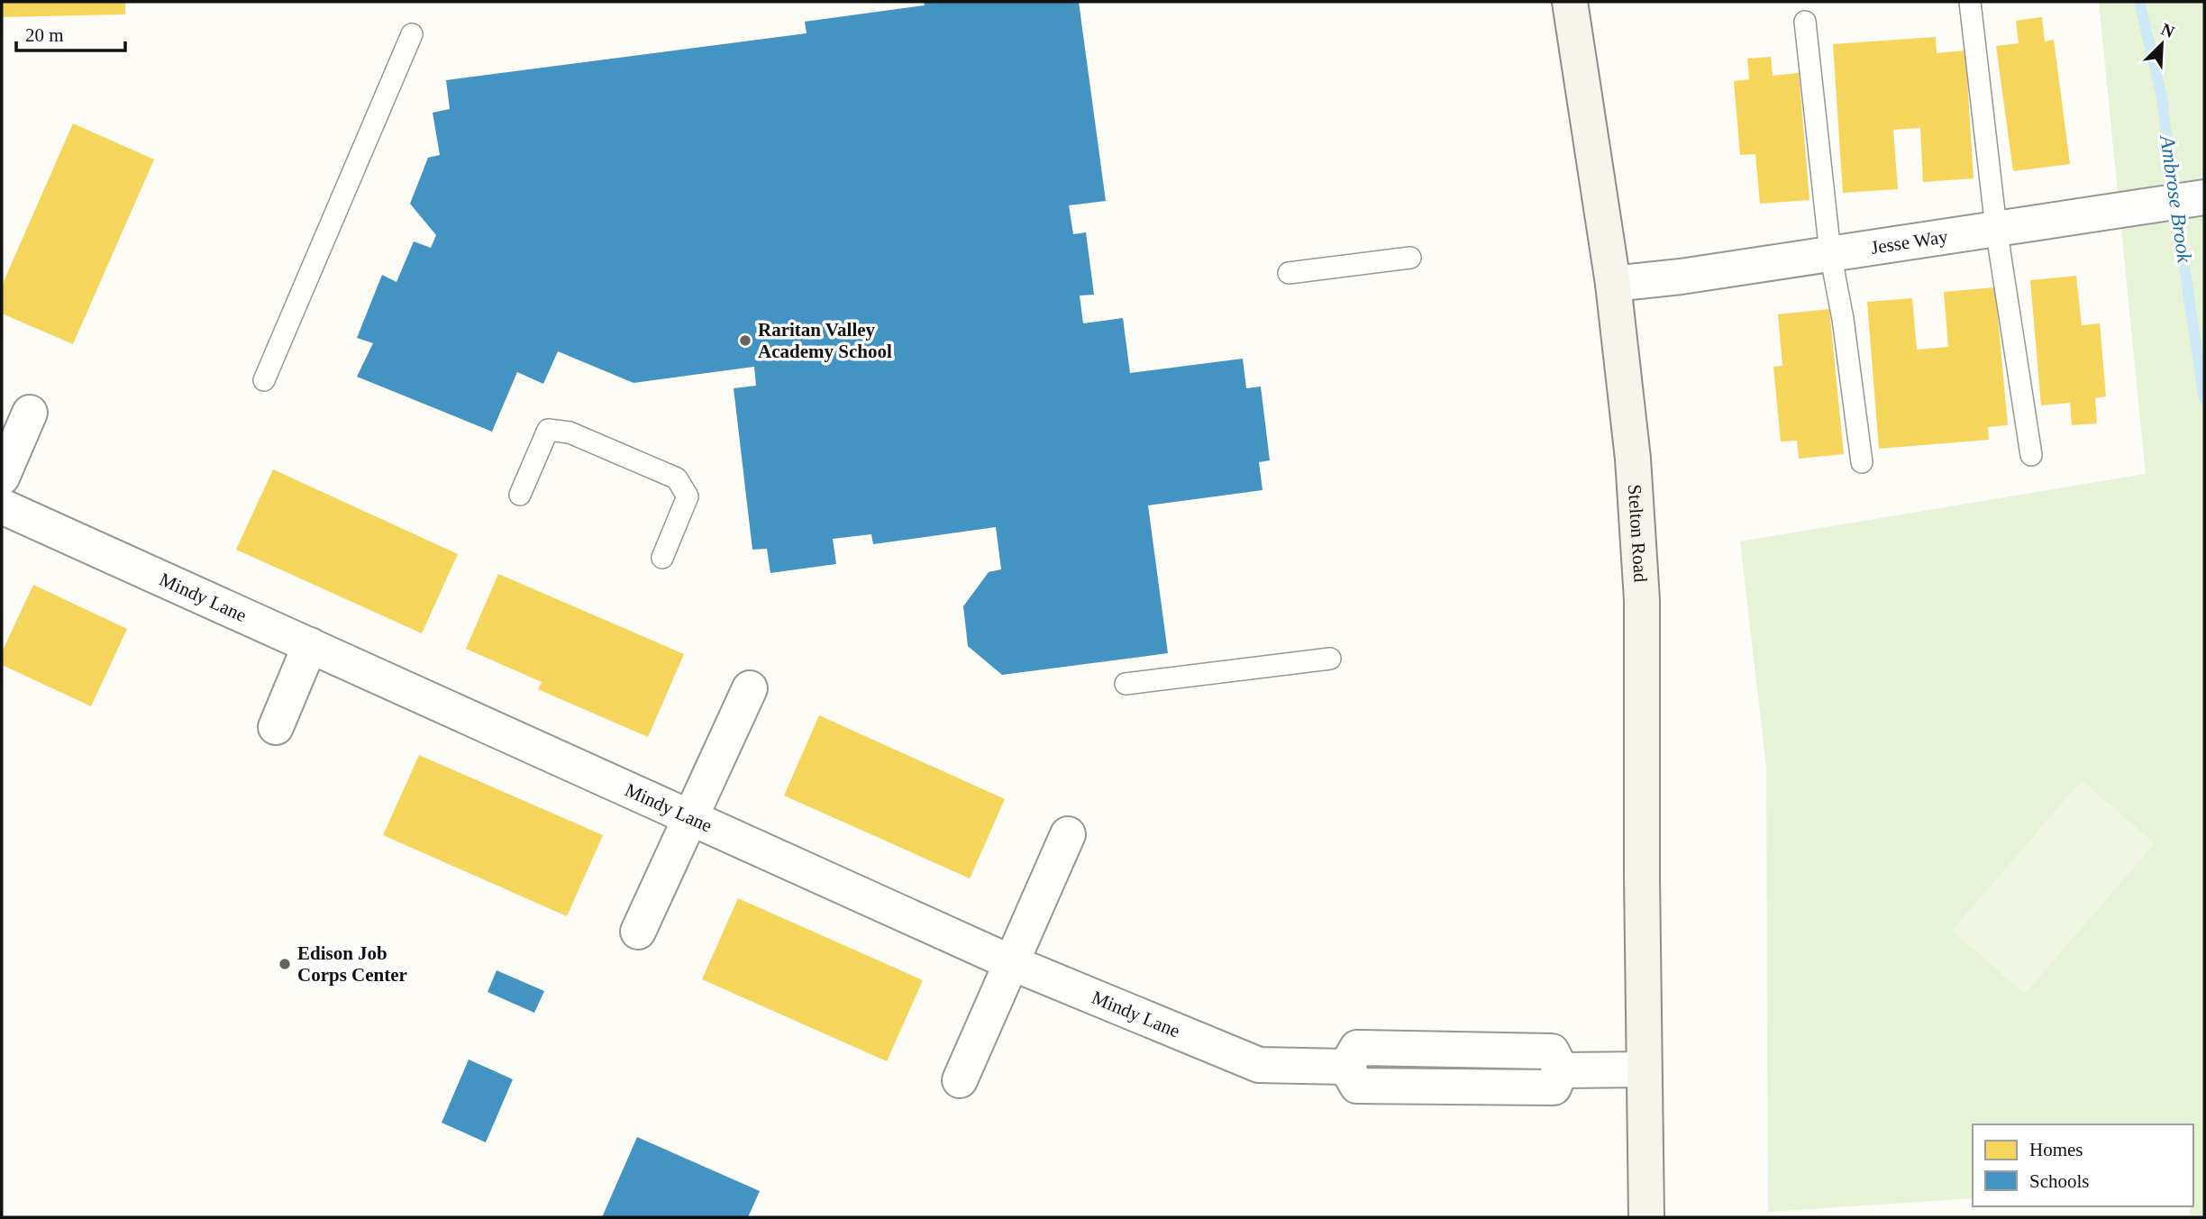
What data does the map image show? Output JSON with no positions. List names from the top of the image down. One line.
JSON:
{"streets":{"main road":["Stelton Road"],"street":["Jesse Way","Mindy Lane"]},"crossings":[["Jesse Way","Stelton Road"],["Stelton Road","Mindy Lane"]],"water":["Ambrose Brook"],"places":["Raritan Valley Academy School","Edison Job Corps Center"],"legend":["Homes","Schools"],"scale_bar":"20 m","north":"top right"}
